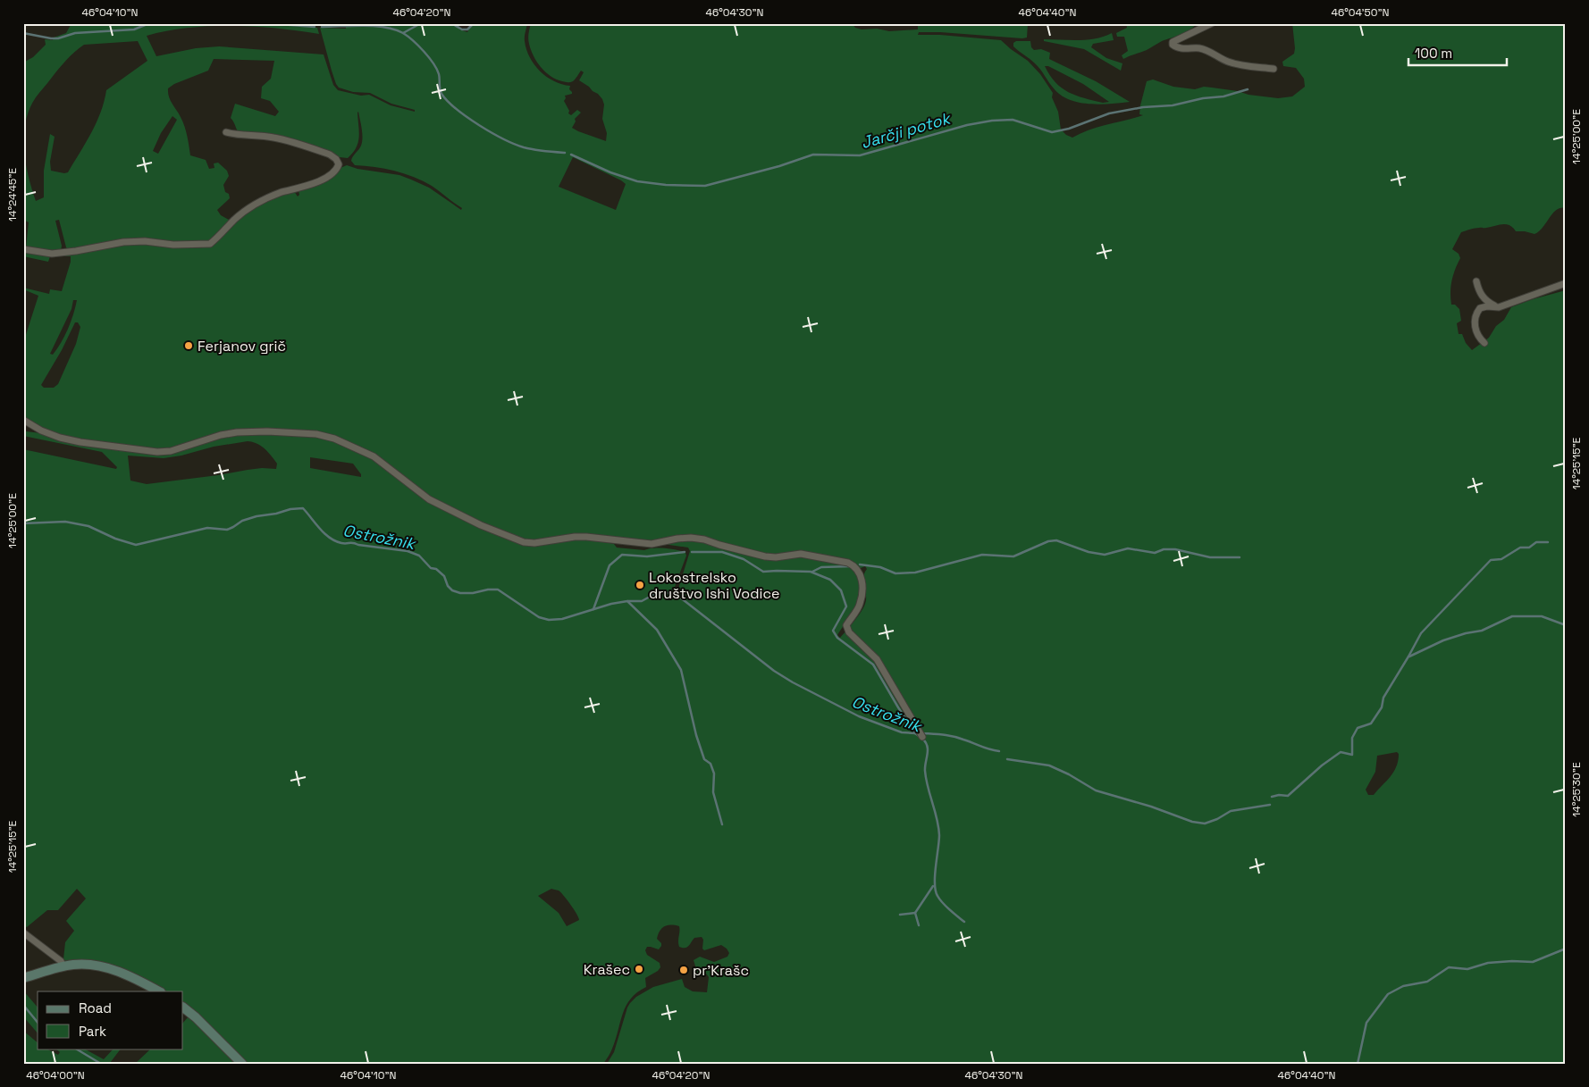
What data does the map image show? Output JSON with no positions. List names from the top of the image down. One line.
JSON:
{"water":["Jarčji potok","Ostrožnik"],"places":["Ferjanov grič","Lokostrelsko društvo Ishi Vodice","Krašec","pr'Krašc"],"legend":["Road","Park"],"scale_bar":"100 m","coordinates":["46°04'10\"N","46°04'20\"N","46°04'30\"N","46°04'40\"N","46°04'50\"N","14°25'00\"E","14°24'45\"E","14°25'15\"E","14°25'30\"E","46°04'00\"N"]}
